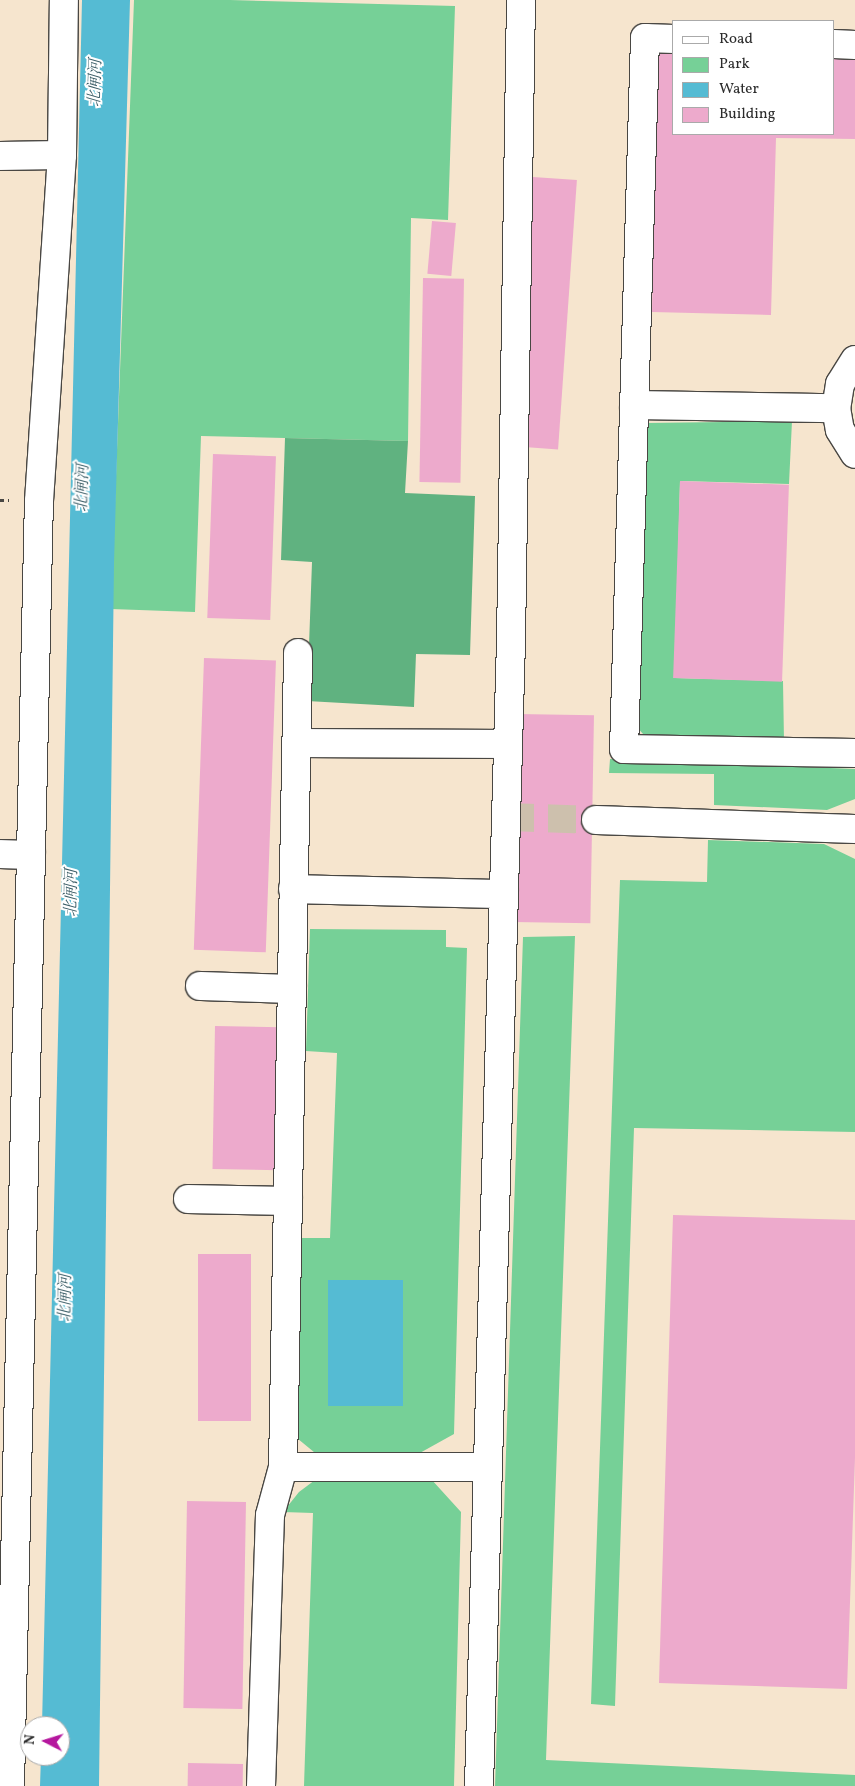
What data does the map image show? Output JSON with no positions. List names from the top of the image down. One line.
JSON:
{"water":["北闸河"],"legend":["Road","Park","Water","Building"],"north":"left"}
